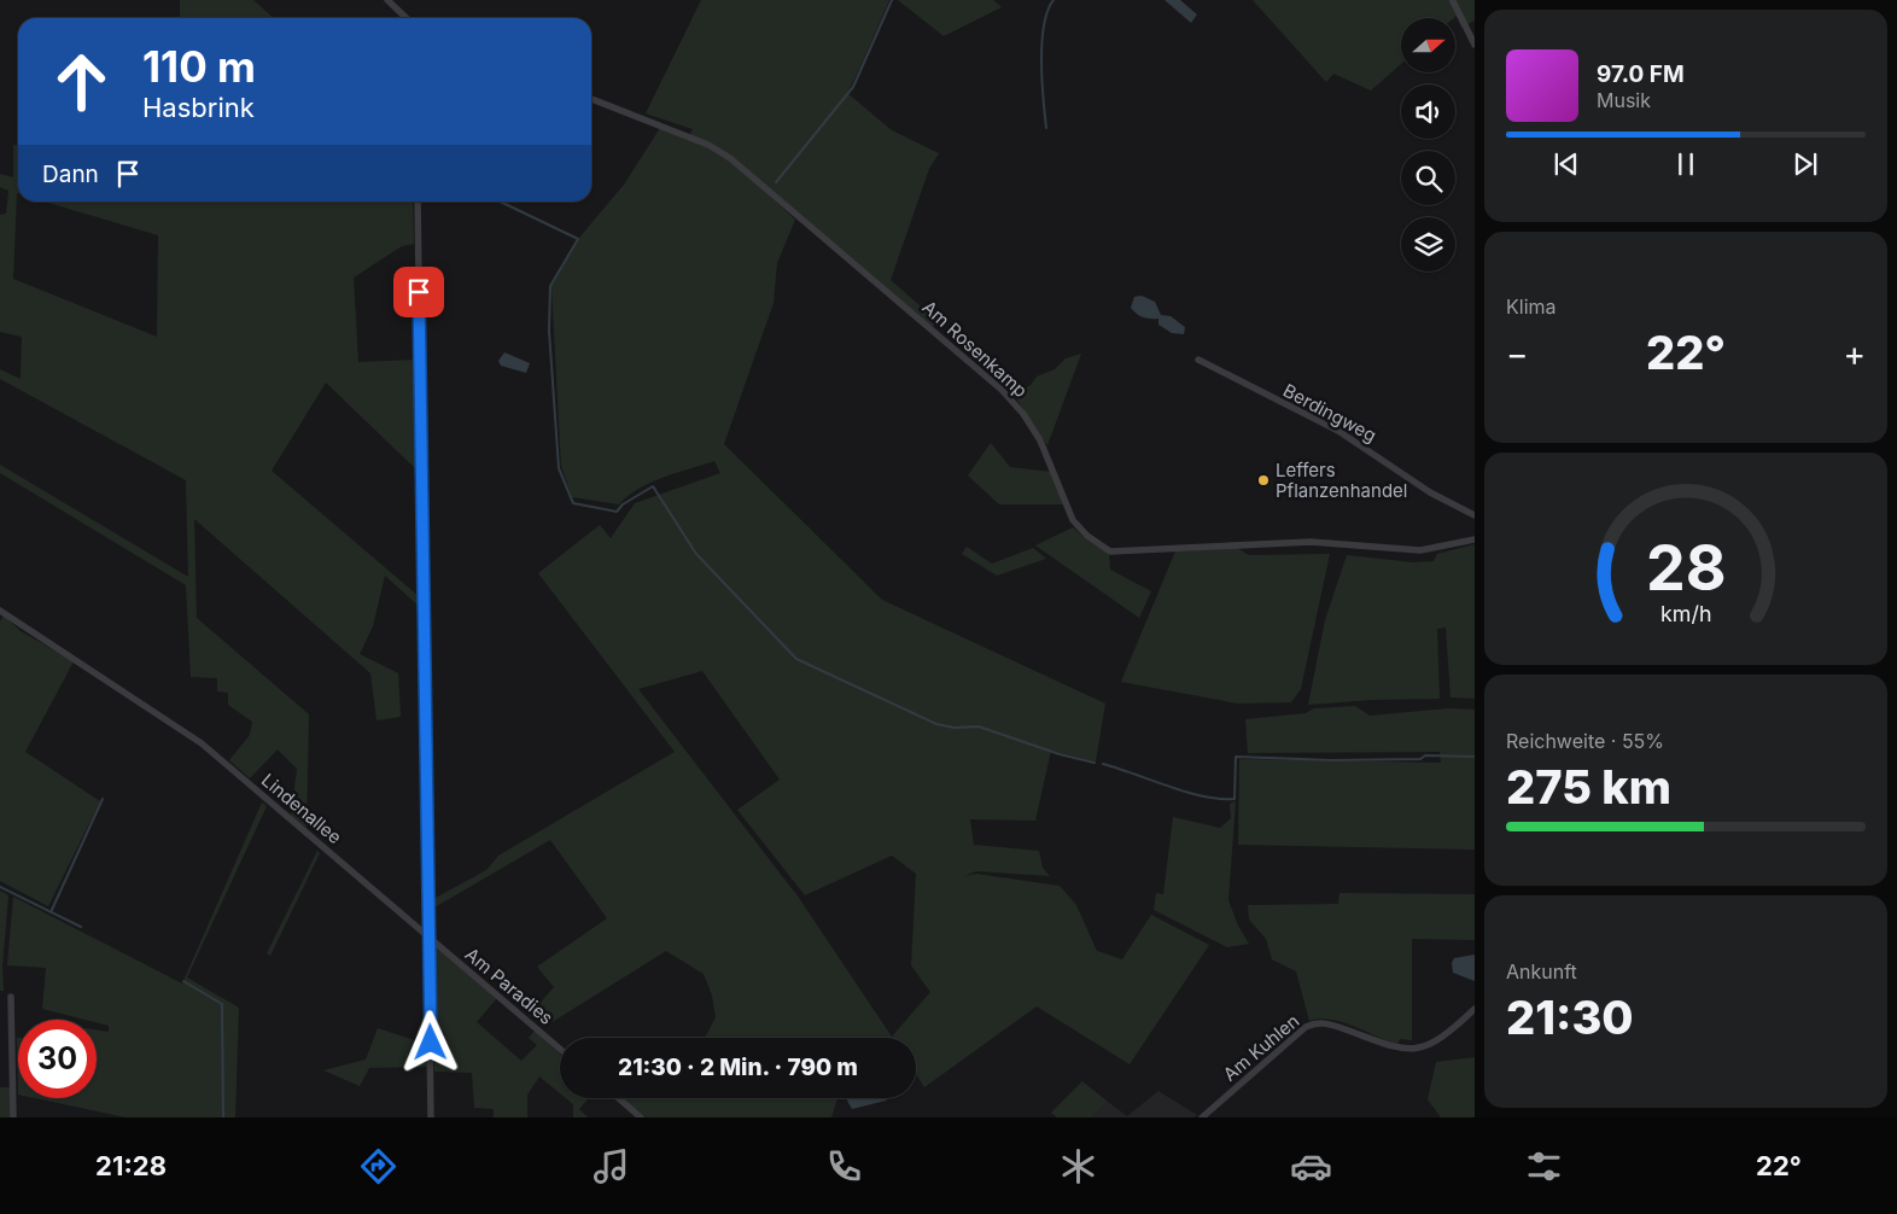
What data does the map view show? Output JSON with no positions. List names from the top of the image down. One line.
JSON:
{"streets":{"street":["Am Rosenkamp","Berdingweg","Lindenallee","Am Paradies","Am Kuhlen"]},"crossings":[["Lindenallee","Am Paradies"]],"places":["Leffers Pflanzenhandel"],"north":"right","page":{"turn":["110 m","Hasbrink"],"song":["97.0 FM","Musik"],"then":"Dann","tile":["Klima",["Reichweite · 55%","275 km"],["Ankunft","21:30"]],"heat":["−","22°","+"],"limit":"30","trip":"21:30 · 2 Min. · 790 m","tabs":["21:28","22°"],"gauge":["28","km/h"]}}
